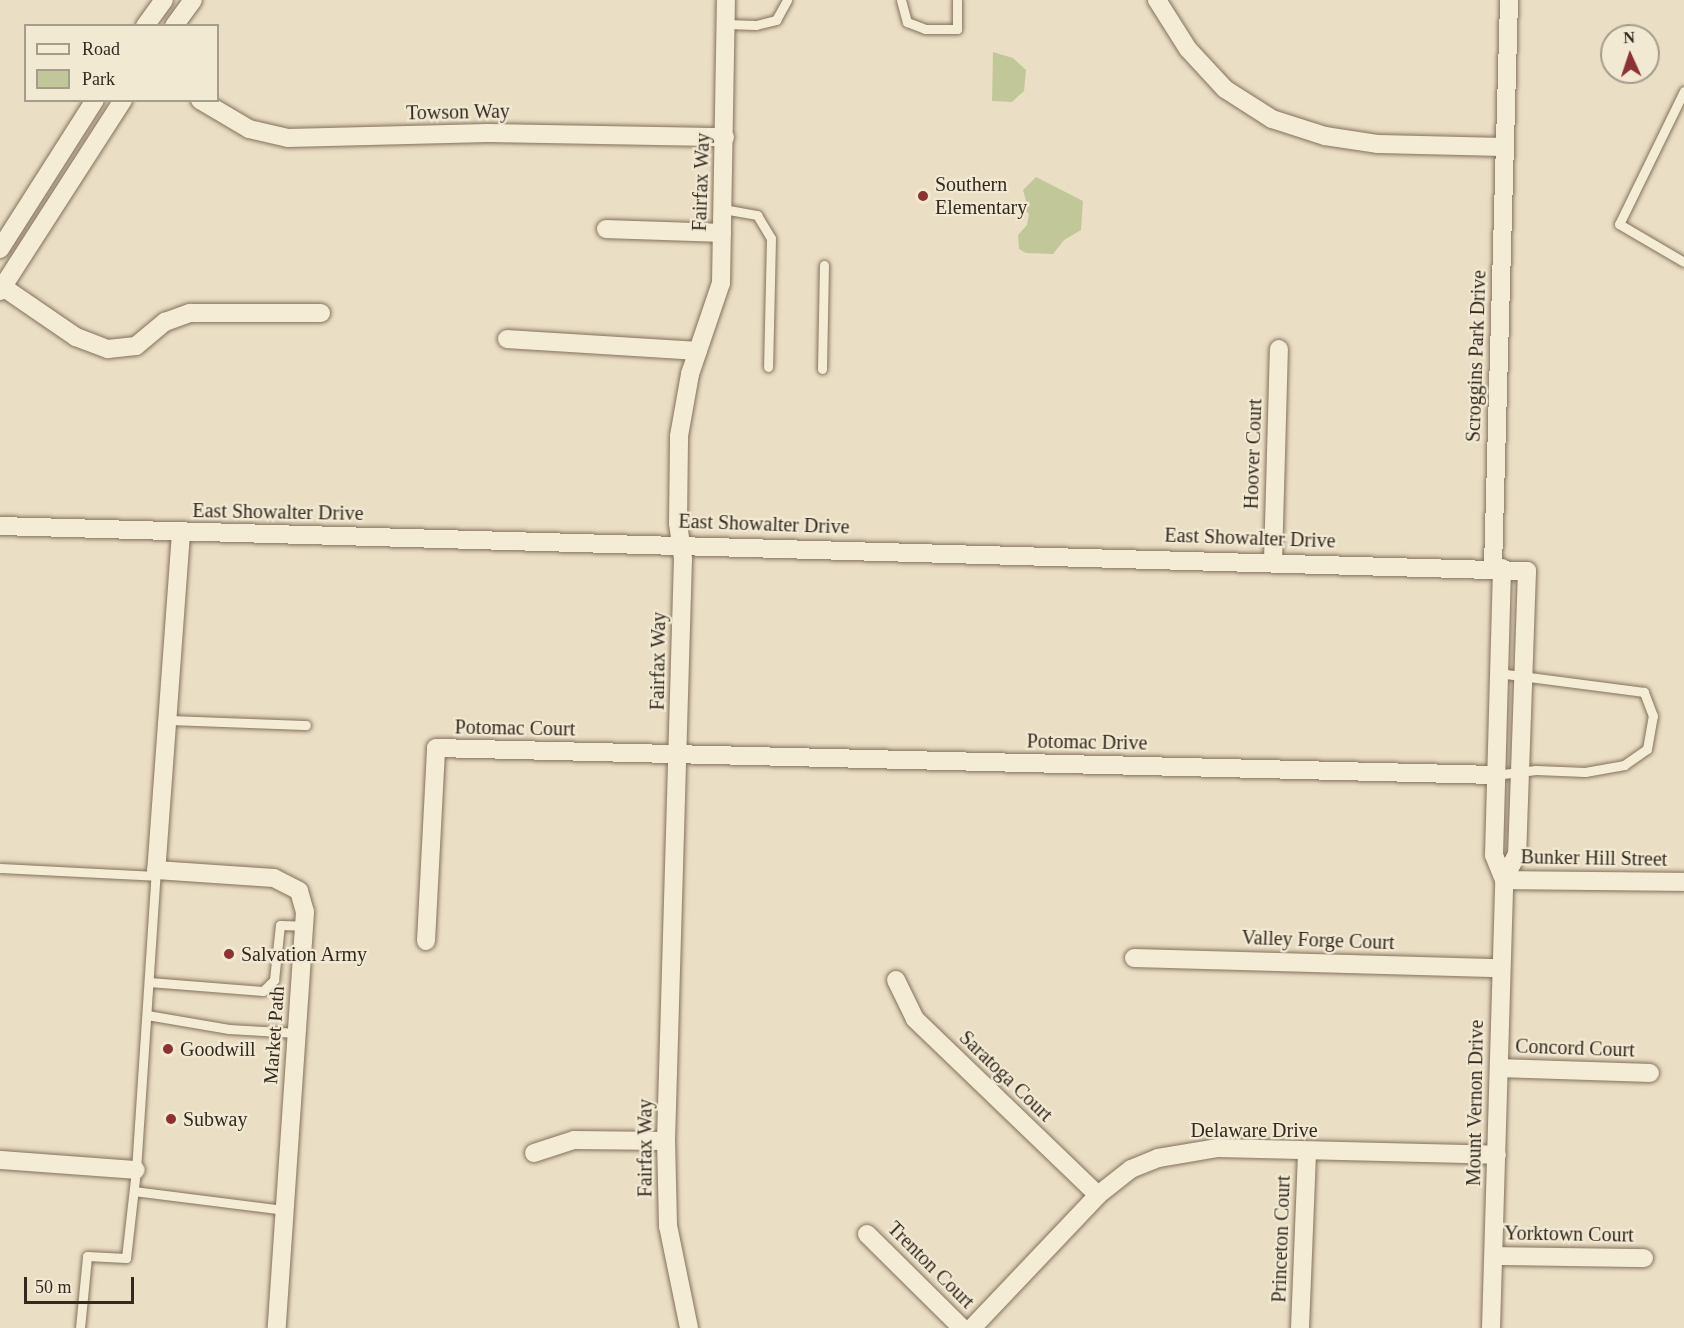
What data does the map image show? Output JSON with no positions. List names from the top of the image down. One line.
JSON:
{"streets":{"street":["Towson Way","Fairfax Way","Scroggins Park Drive","Hoover Court","East Showalter Drive","Potomac Court","Potomac Drive","Bunker Hill Street","Valley Forge Court","Market Path","Concord Court","Saratoga Court","Mount Vernon Drive","Delaware Drive","Yorktown Court","Princeton Court","Trenton Court"]},"crossings":[["Towson Way","Fairfax Way"],["Fairfax Way","East Showalter Drive"],["Fairfax Way","Potomac Court"],["Fairfax Way","Potomac Drive"],["Scroggins Park Drive","East Showalter Drive"],["Scroggins Park Drive","Mount Vernon Drive"],["Hoover Court","East Showalter Drive"],["East Showalter Drive","Mount Vernon Drive"],["Potomac Court","Potomac Drive"],["Potomac Drive","Mount Vernon Drive"],["Bunker Hill Street","Mount Vernon Drive"],["Valley Forge Court","Mount Vernon Drive"],["Concord Court","Mount Vernon Drive"],["Saratoga Court","Delaware Drive"],["Mount Vernon Drive","Delaware Drive"],["Mount Vernon Drive","Yorktown Court"],["Delaware Drive","Princeton Court"]],"places":["Southern Elementary","Salvation Army","Goodwill","Subway"],"legend":["Road","Park"],"scale_bar":"50 m","north":"top"}
